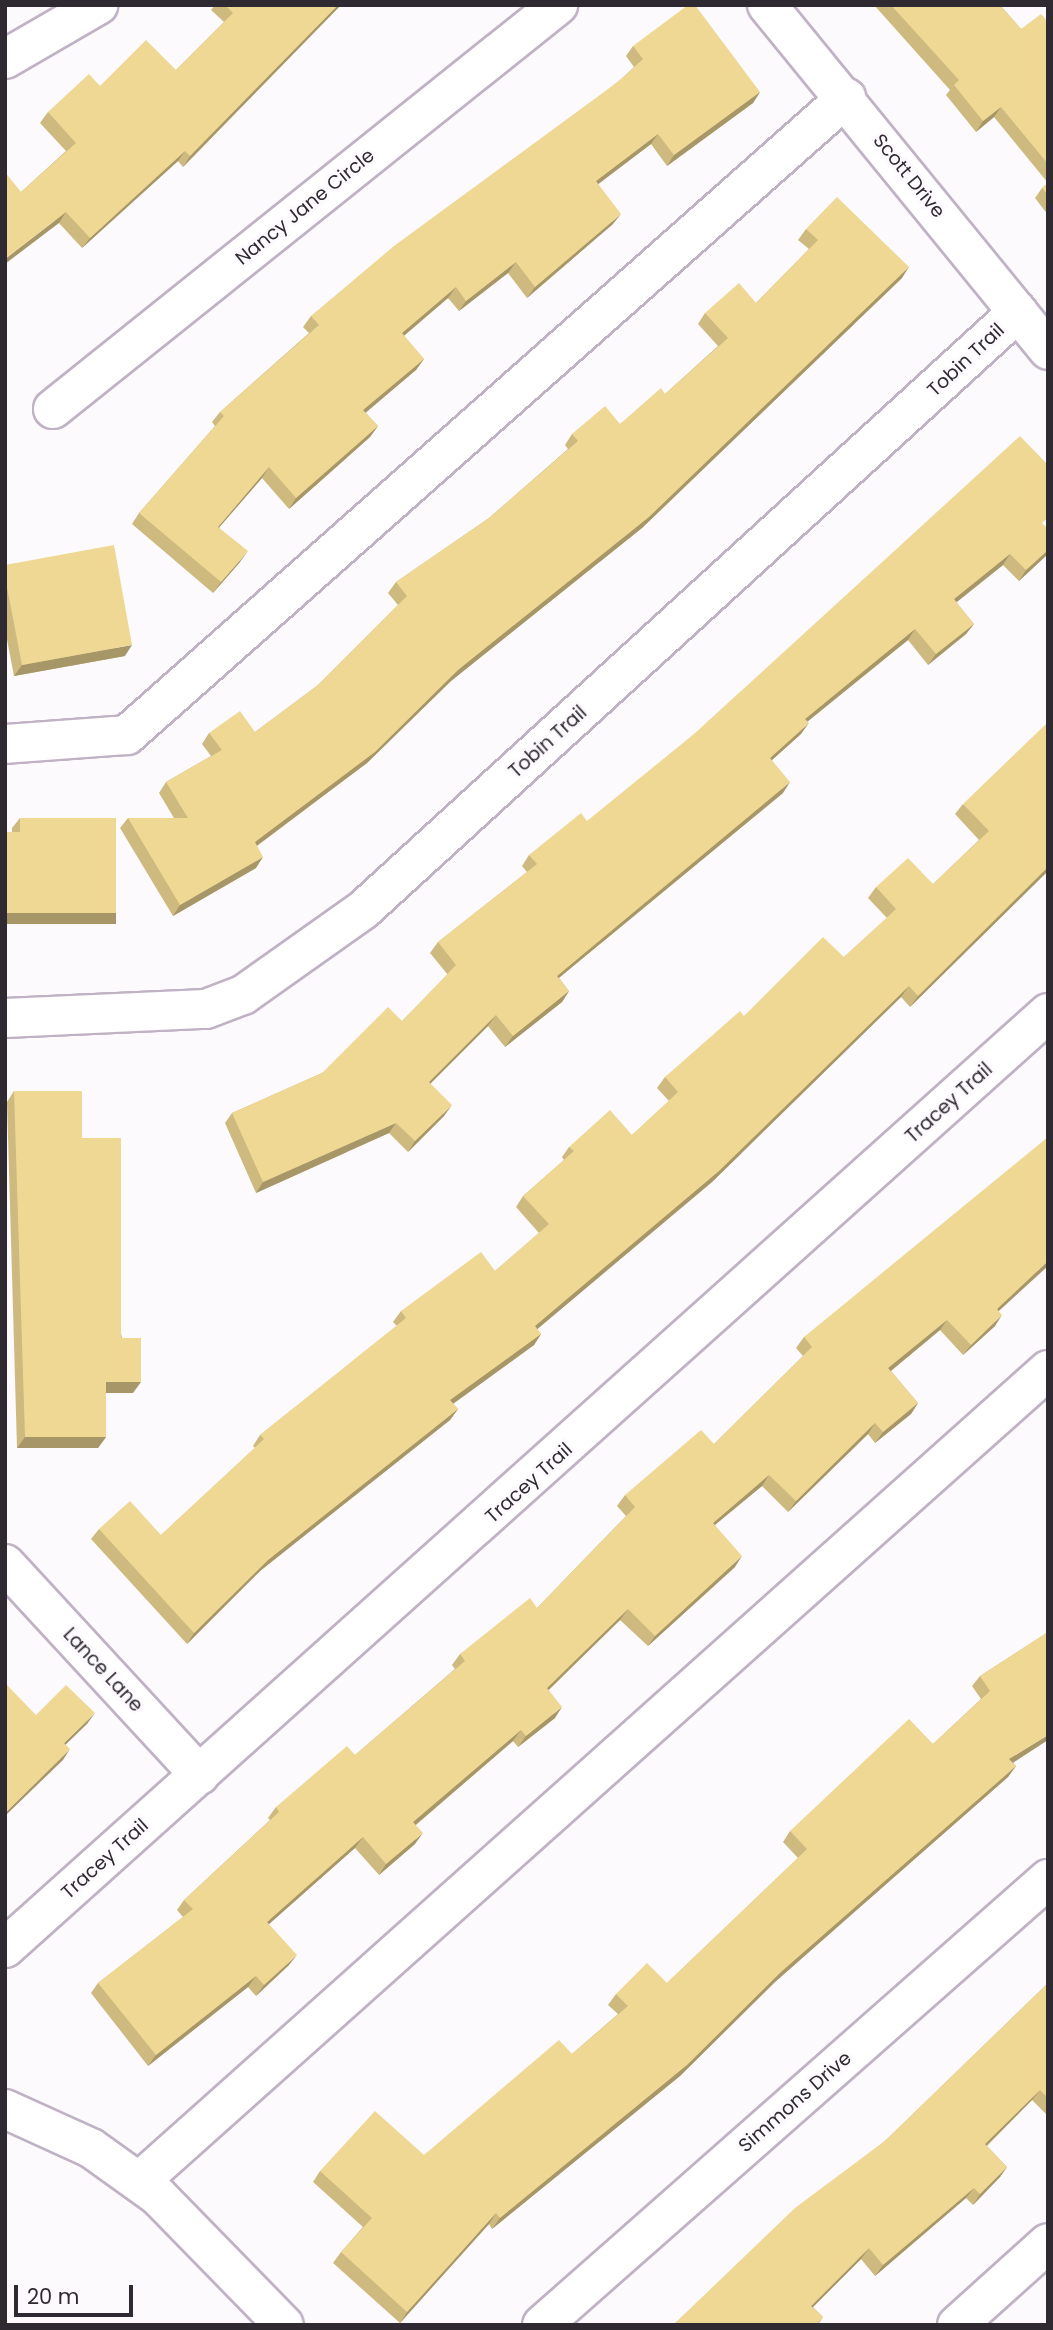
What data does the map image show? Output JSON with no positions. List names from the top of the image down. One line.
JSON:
{"streets":{"street":["Scott Drive","Nancy Jane Circle","Tobin Trail","Tracey Trail","Lance Lane","Simmons Drive"]},"crossings":[["Scott Drive","Tobin Trail"],["Tracey Trail","Lance Lane"]],"scale_bar":"20 m"}
